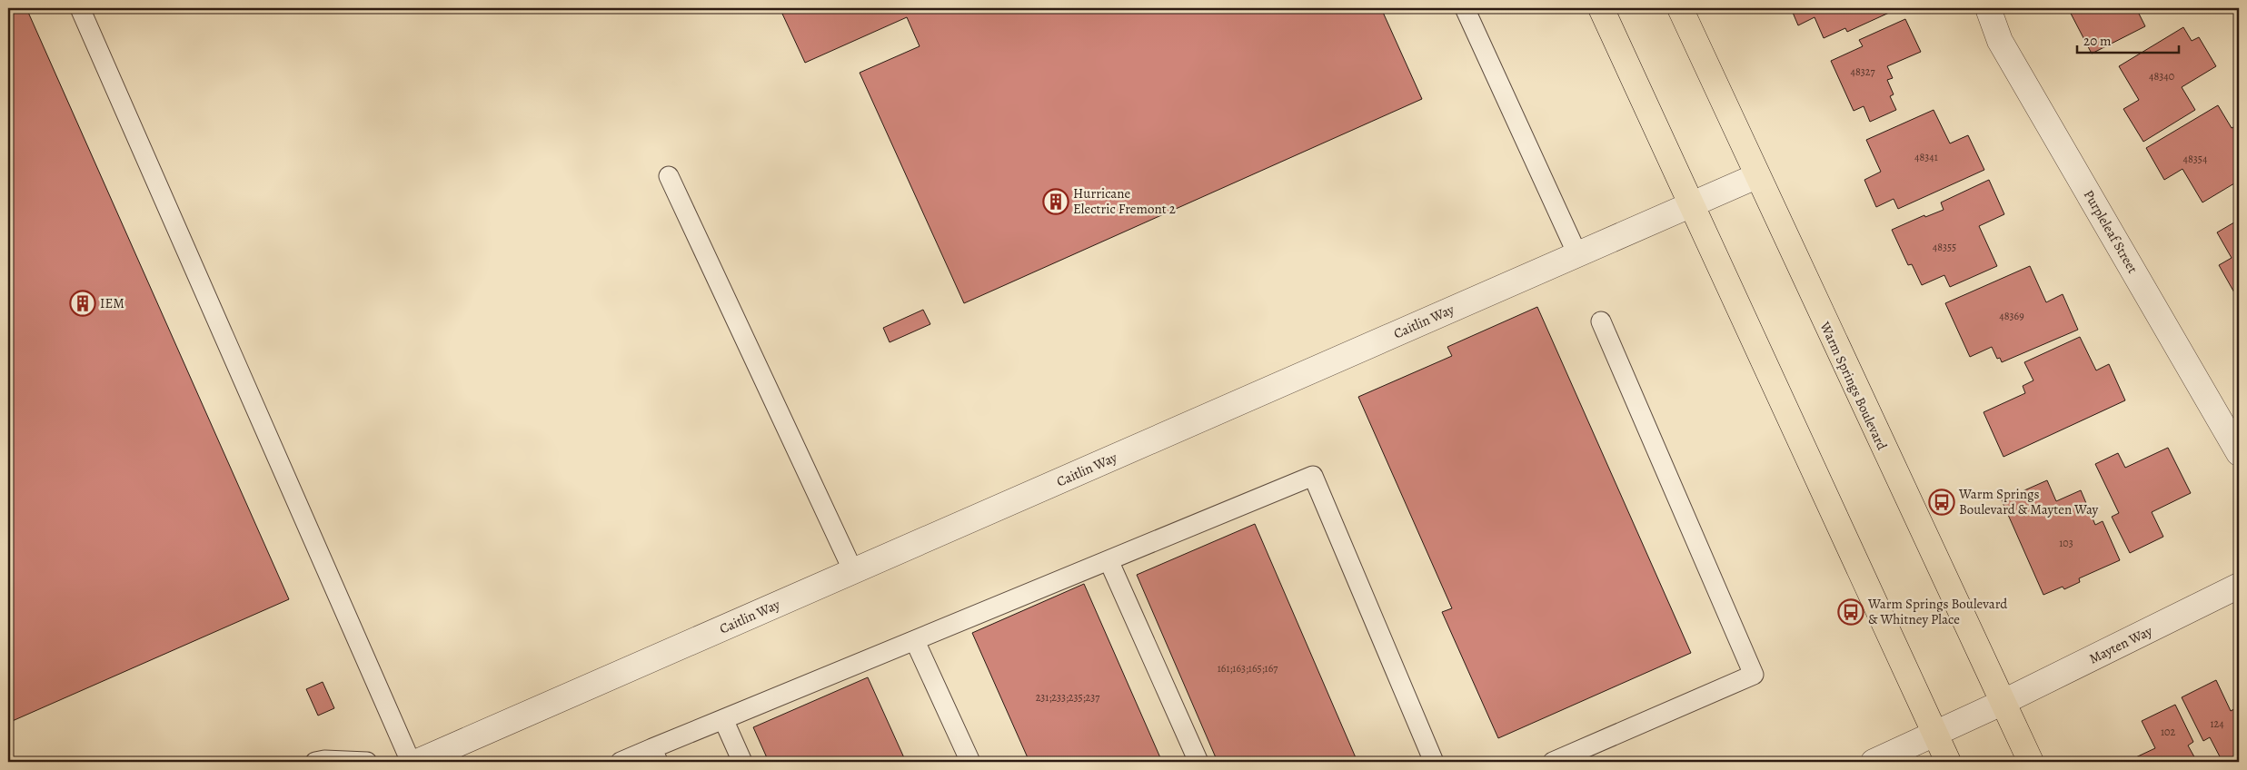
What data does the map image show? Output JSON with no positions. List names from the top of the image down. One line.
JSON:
{"streets":{"main road":["Warm Springs Boulevard"],"street":["Purpleleaf Street","Caitlin Way","Mayten Way"]},"crossings":[["Caitlin Way","Warm Springs Boulevard"],["Warm Springs Boulevard","Mayten Way"]],"places":{"building":["Hurricane Electric Fremont 2","IEM"],"bus stop":["Warm Springs Boulevard & Mayten Way","Warm Springs Boulevard & Whitney Place"]},"house_numbers":["48327","48340","48341","48354","48355","48369","103","161;163;165;167","231;233;235;237","124","102"],"scale_bar":"20 m"}
